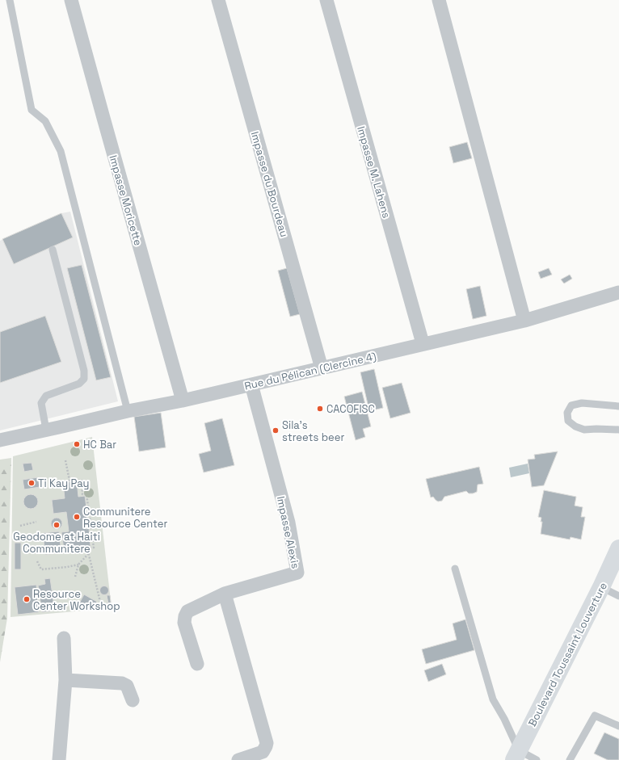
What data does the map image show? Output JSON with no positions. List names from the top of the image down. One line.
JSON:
{"streets":{"main road":["Boulevard Toussaint Louverture"],"street":["Impasse M. Lahens","Impasse du Bourdeau","Impasse Moricette","Rue du Pélican (Clercine 4)","Impasse Alexis"]},"crossings":[["Impasse M. Lahens","Rue du Pélican (Clercine 4)"],["Impasse du Bourdeau","Rue du Pélican (Clercine 4)"],["Impasse Moricette","Rue du Pélican (Clercine 4)"],["Rue du Pélican (Clercine 4)","Impasse Alexis"]],"places":["CACOFISC","Sila's streets beer","HC Bar","Ti Kay Pay","Communitere Resource Center","Geodome at Haiti Communitere","Resource Center Workshop"]}
